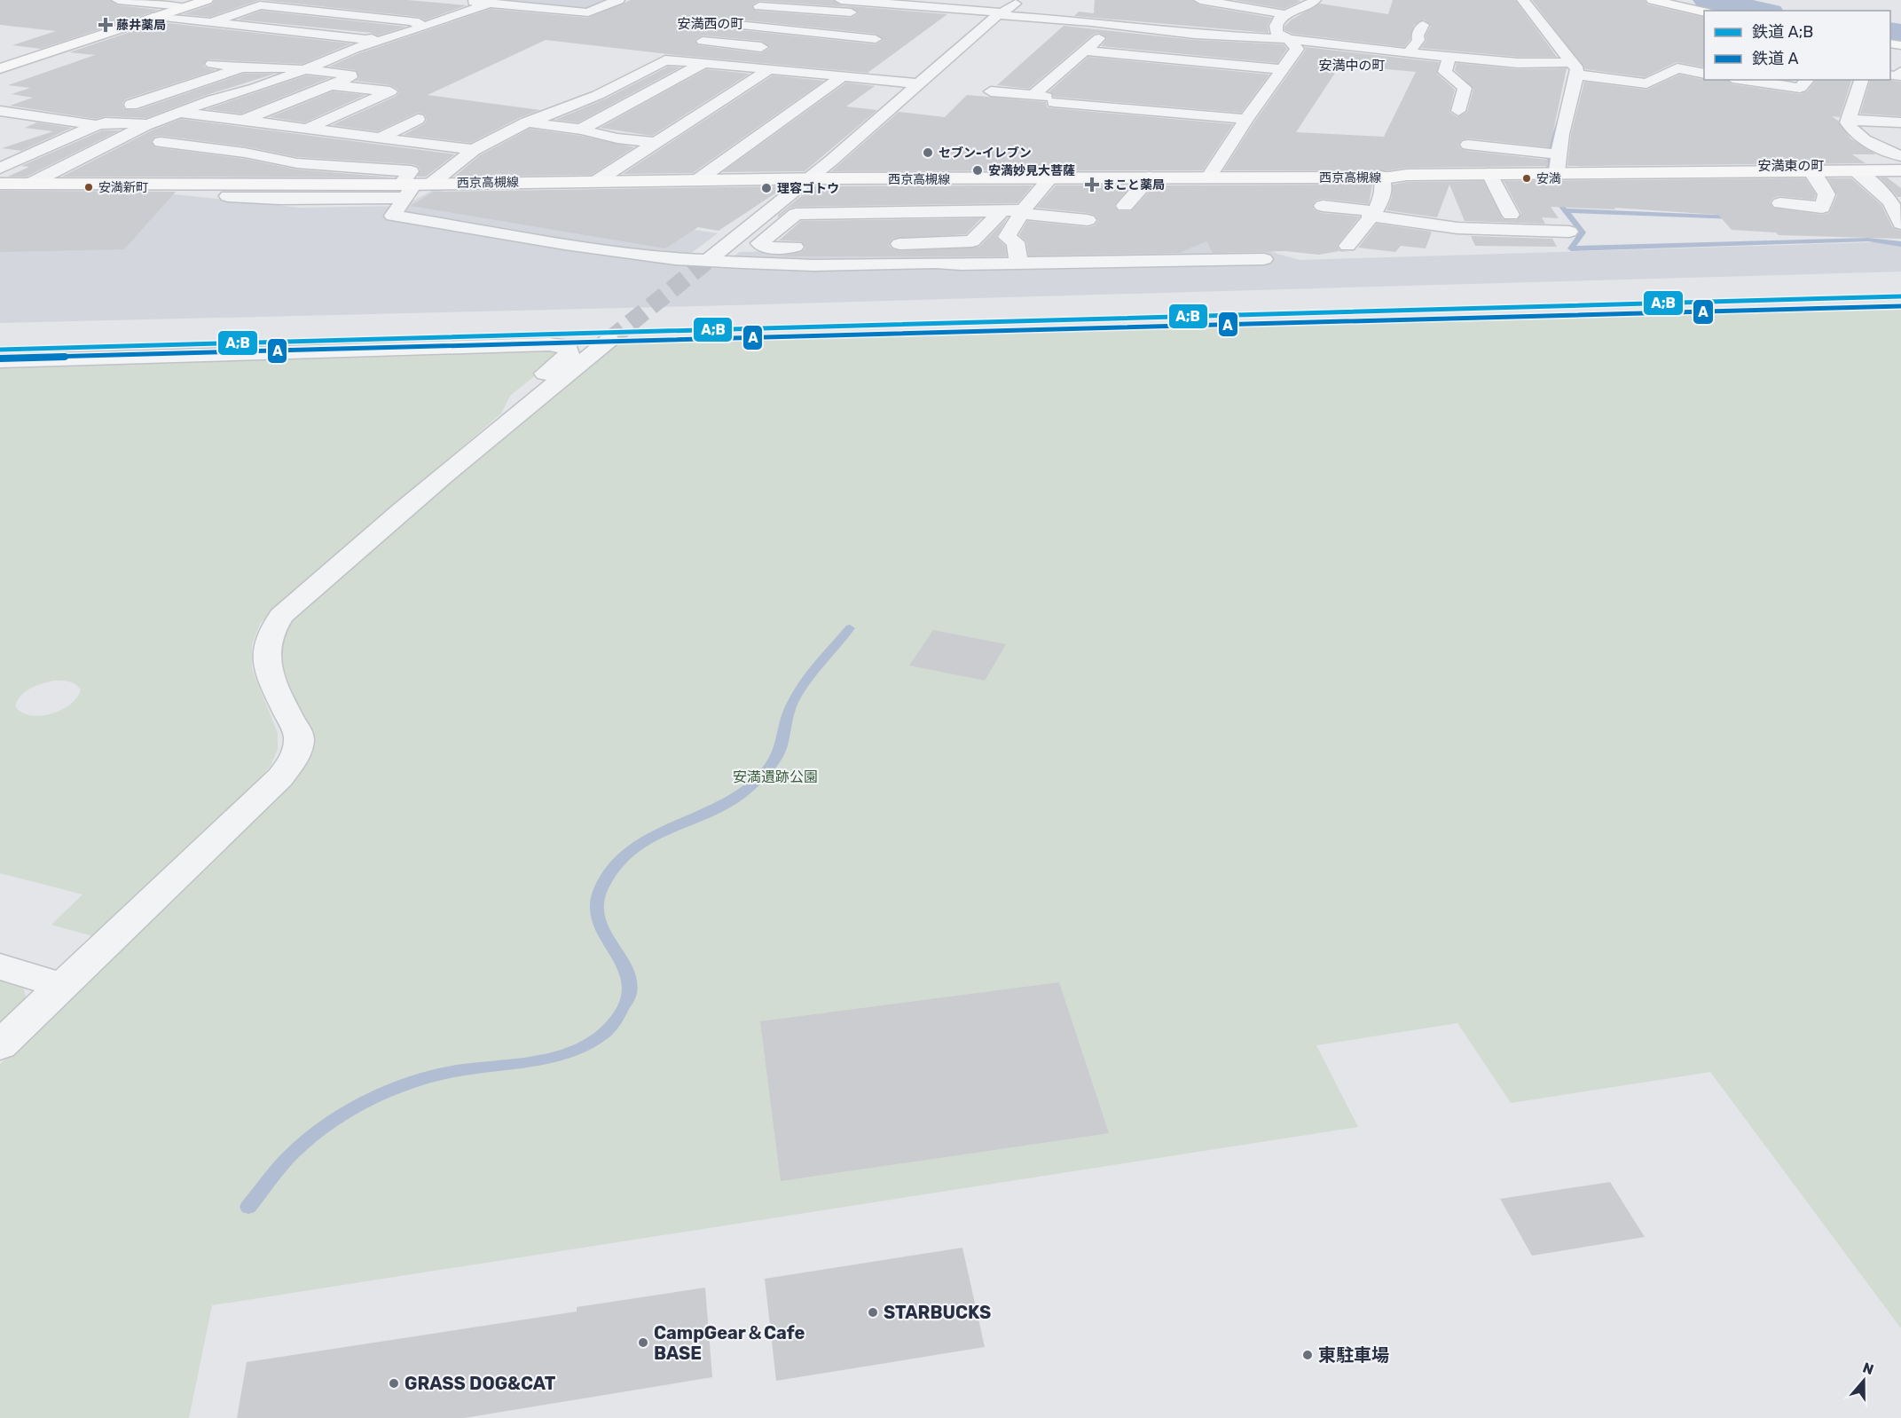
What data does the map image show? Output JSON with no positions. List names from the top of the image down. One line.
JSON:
{"streets":{"main road":["西京高槻線"]},"districts":["安満西の町","安満中の町","安満東の町"],"parks":["安満遺跡公園"],"places":{"health":["藤井薬局","まこと薬局"],"other":["セブン-イレブン","安満妙見大菩薩","安満","安満新町","理容ゴトウ","STARBUCKS","CampGear＆Cafe BASE","東駐車場","GRASS DOG&CAT"]},"lines":["rail line A;B","rail line A"],"legend":["鉄道 A;B","鉄道 A"],"north":"top"}
